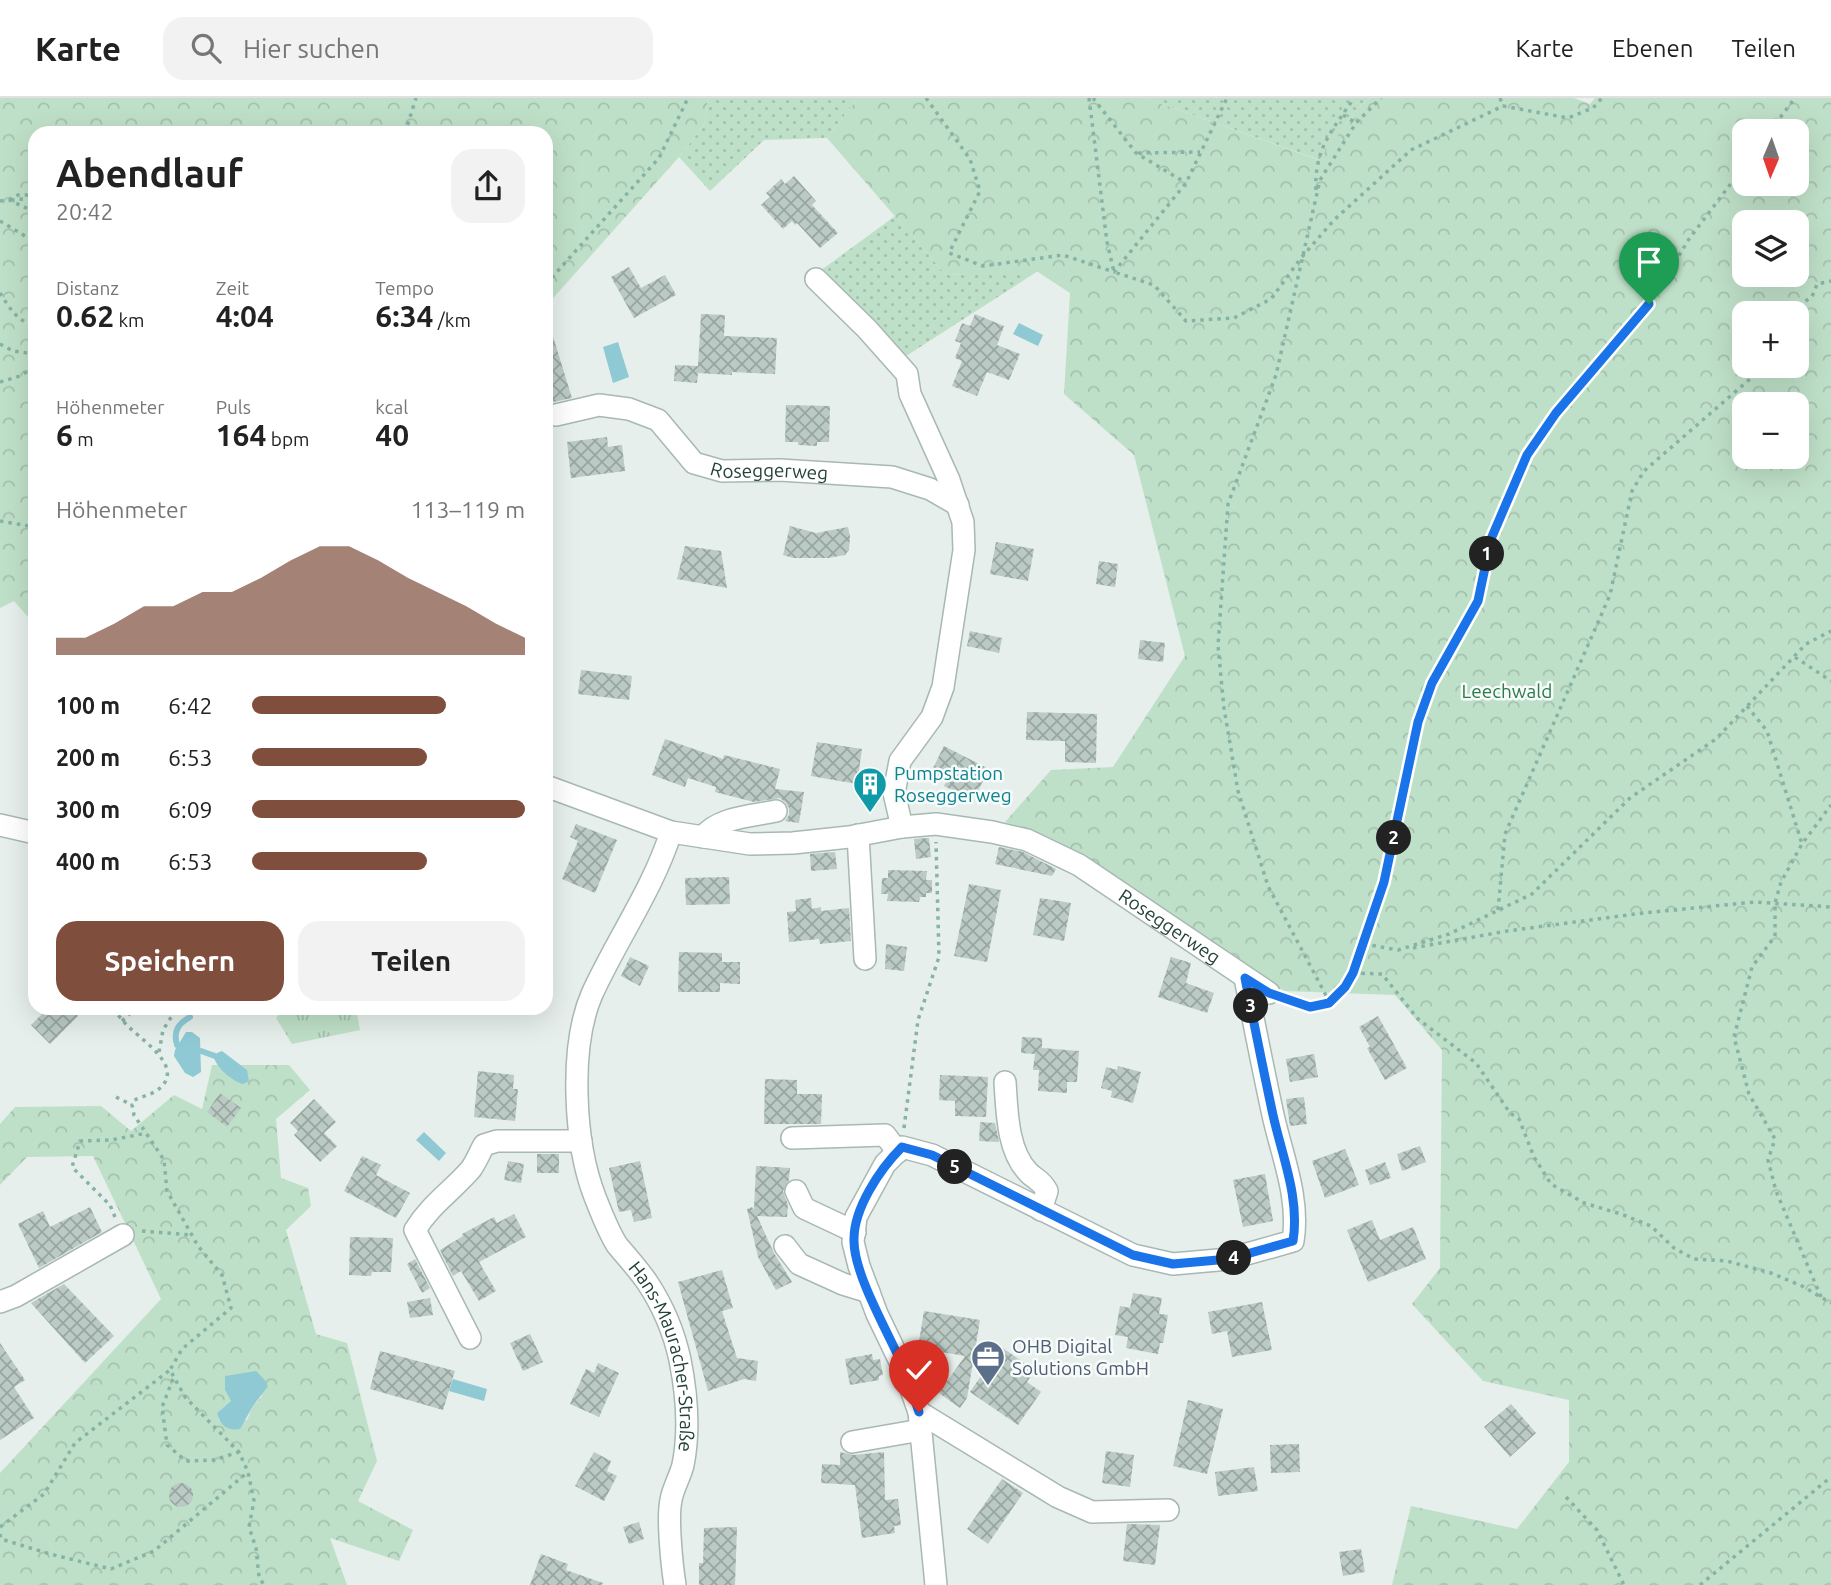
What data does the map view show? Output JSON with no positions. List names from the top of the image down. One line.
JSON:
{"streets":{"street":["Roseggerweg","Hans-Mauracher-Straße"]},"crossings":[["Roseggerweg","Hans-Mauracher-Straße"]],"parks":["Leechwald"],"places":{"building":["Pumpstation Roseggerweg"],"office":["OHB Digital Solutions GmbH"]},"north":"bottom","page":{"header":"Karte","search":"Hier suchen","nav":["Karte","Ebenen","Teilen"],"map_buttons":["+","−"],"heading":["Abendlauf","20:42"],"stats":[["Distanz","0.62 km"],["Zeit","4:04"],["Tempo","6:34 /km"],["Höhenmeter","6 m"],["Puls","164 bpm"],["kcal","40"]],"chart":["Höhenmeter","113–119 m"],"pins":["1","2","3","5","4"],"list":[{"name":"100 m","note":"6:42"},{"name":"200 m","note":"6:53"},{"name":"300 m","note":"6:09"},{"name":"400 m","note":"6:53"}],"buttons":["Speichern","Teilen"]}}
